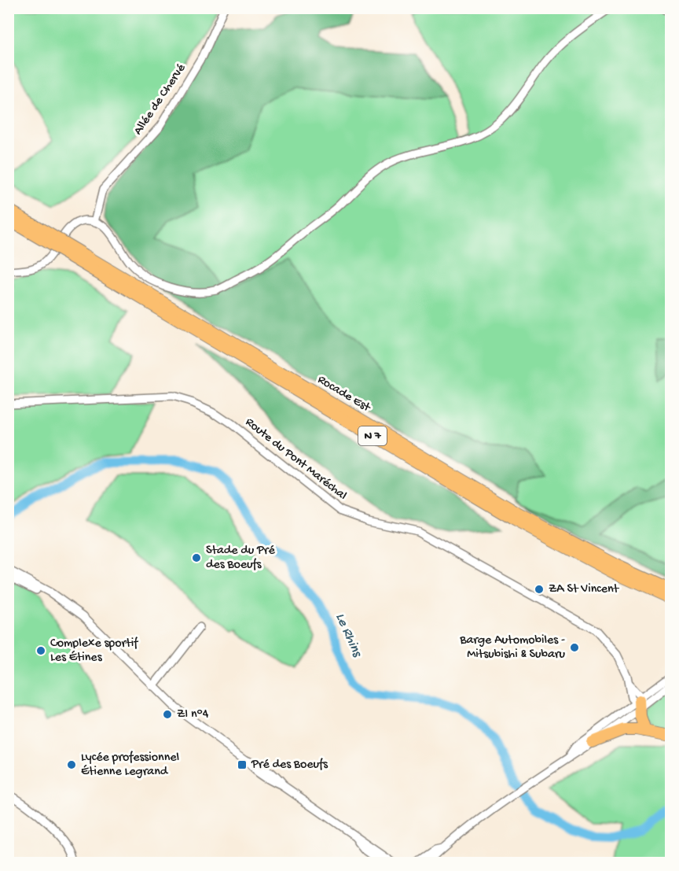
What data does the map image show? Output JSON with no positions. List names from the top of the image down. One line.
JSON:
{"streets":{"highway":["Rocade Est","N 7"],"street":["Allée de Chervé","Route du Pont Maréchal"]},"water":["Le Rhins"],"places":{"other":["Stade du Pré des Boeufs","ZA St Vincent","Barge Automobiles - Mitsubishi & Subaru","Complexe sportif Les Étines","ZI n°4","Lycée professionnel Étienne Legrand"],"transit":["Pré des Boeufs"]}}
